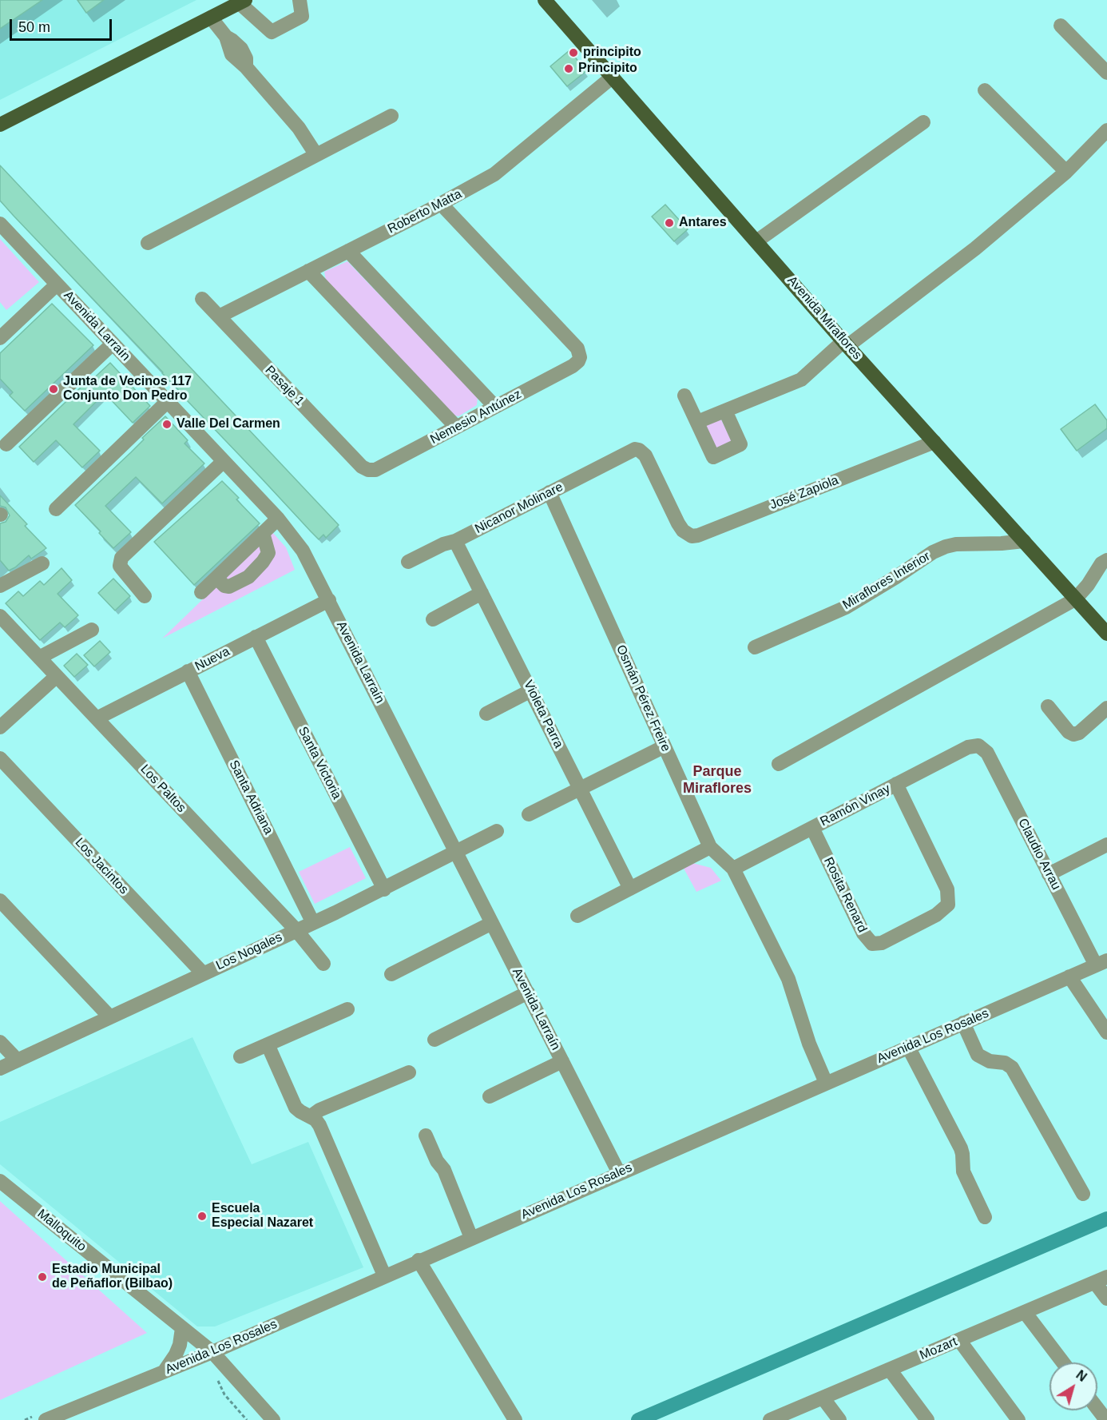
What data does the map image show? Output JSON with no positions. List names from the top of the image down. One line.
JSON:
{"streets":{"main road":["Avenida Miraflores"],"street":["Roberto Matta","Avenida Larraín","Pasaje 1","Nemesio Antúnez","José Zapiola","Nicanor Molinare","Miraflores Interior","Nueva","Osmán Pérez Freire","Violeta Parra","Santa Victoria","Los Paltos","Santa Adriana","Ramón Vinay","Claudio Arrau","Los Jacintos","Rosita Renard","Los Nogales","Avenida Los Rosales","Malloquito","Mozart"]},"crossings":[["Roberto Matta","Avenida Miraflores"],["Roberto Matta","Pasaje 1"],["Roberto Matta","Nemesio Antúnez"],["Avenida Miraflores","José Zapiola"],["Avenida Miraflores","Miraflores Interior"],["Avenida Larraín","Nueva"],["Avenida Larraín","Los Nogales"],["Avenida Larraín","Avenida Los Rosales"],["Pasaje 1","Nemesio Antúnez"],["José Zapiola","Nicanor Molinare"],["Nicanor Molinare","Osmán Pérez Freire"],["Nicanor Molinare","Violeta Parra"],["Nueva","Santa Victoria"],["Nueva","Los Paltos"],["Nueva","Santa Adriana"],["Osmán Pérez Freire","Ramón Vinay"],["Osmán Pérez Freire","Avenida Los Rosales"],["Santa Victoria","Los Nogales"],["Los Paltos","Los Nogales"],["Santa Adriana","Los Nogales"],["Ramón Vinay","Claudio Arrau"],["Ramón Vinay","Rosita Renard"],["Claudio Arrau","Avenida Los Rosales"],["Los Jacintos","Los Nogales"],["Avenida Los Rosales","Malloquito"]],"districts":["Parque Miraflores"],"places":["principito","Principito","Antares","Junta de Vecinos 117 Conjunto Don Pedro","Valle Del Carmen","Escuela Especial Nazaret","Estadio Municipal de Peñaflor (Bilbao)"],"scale_bar":"50 m","north":"top right"}
